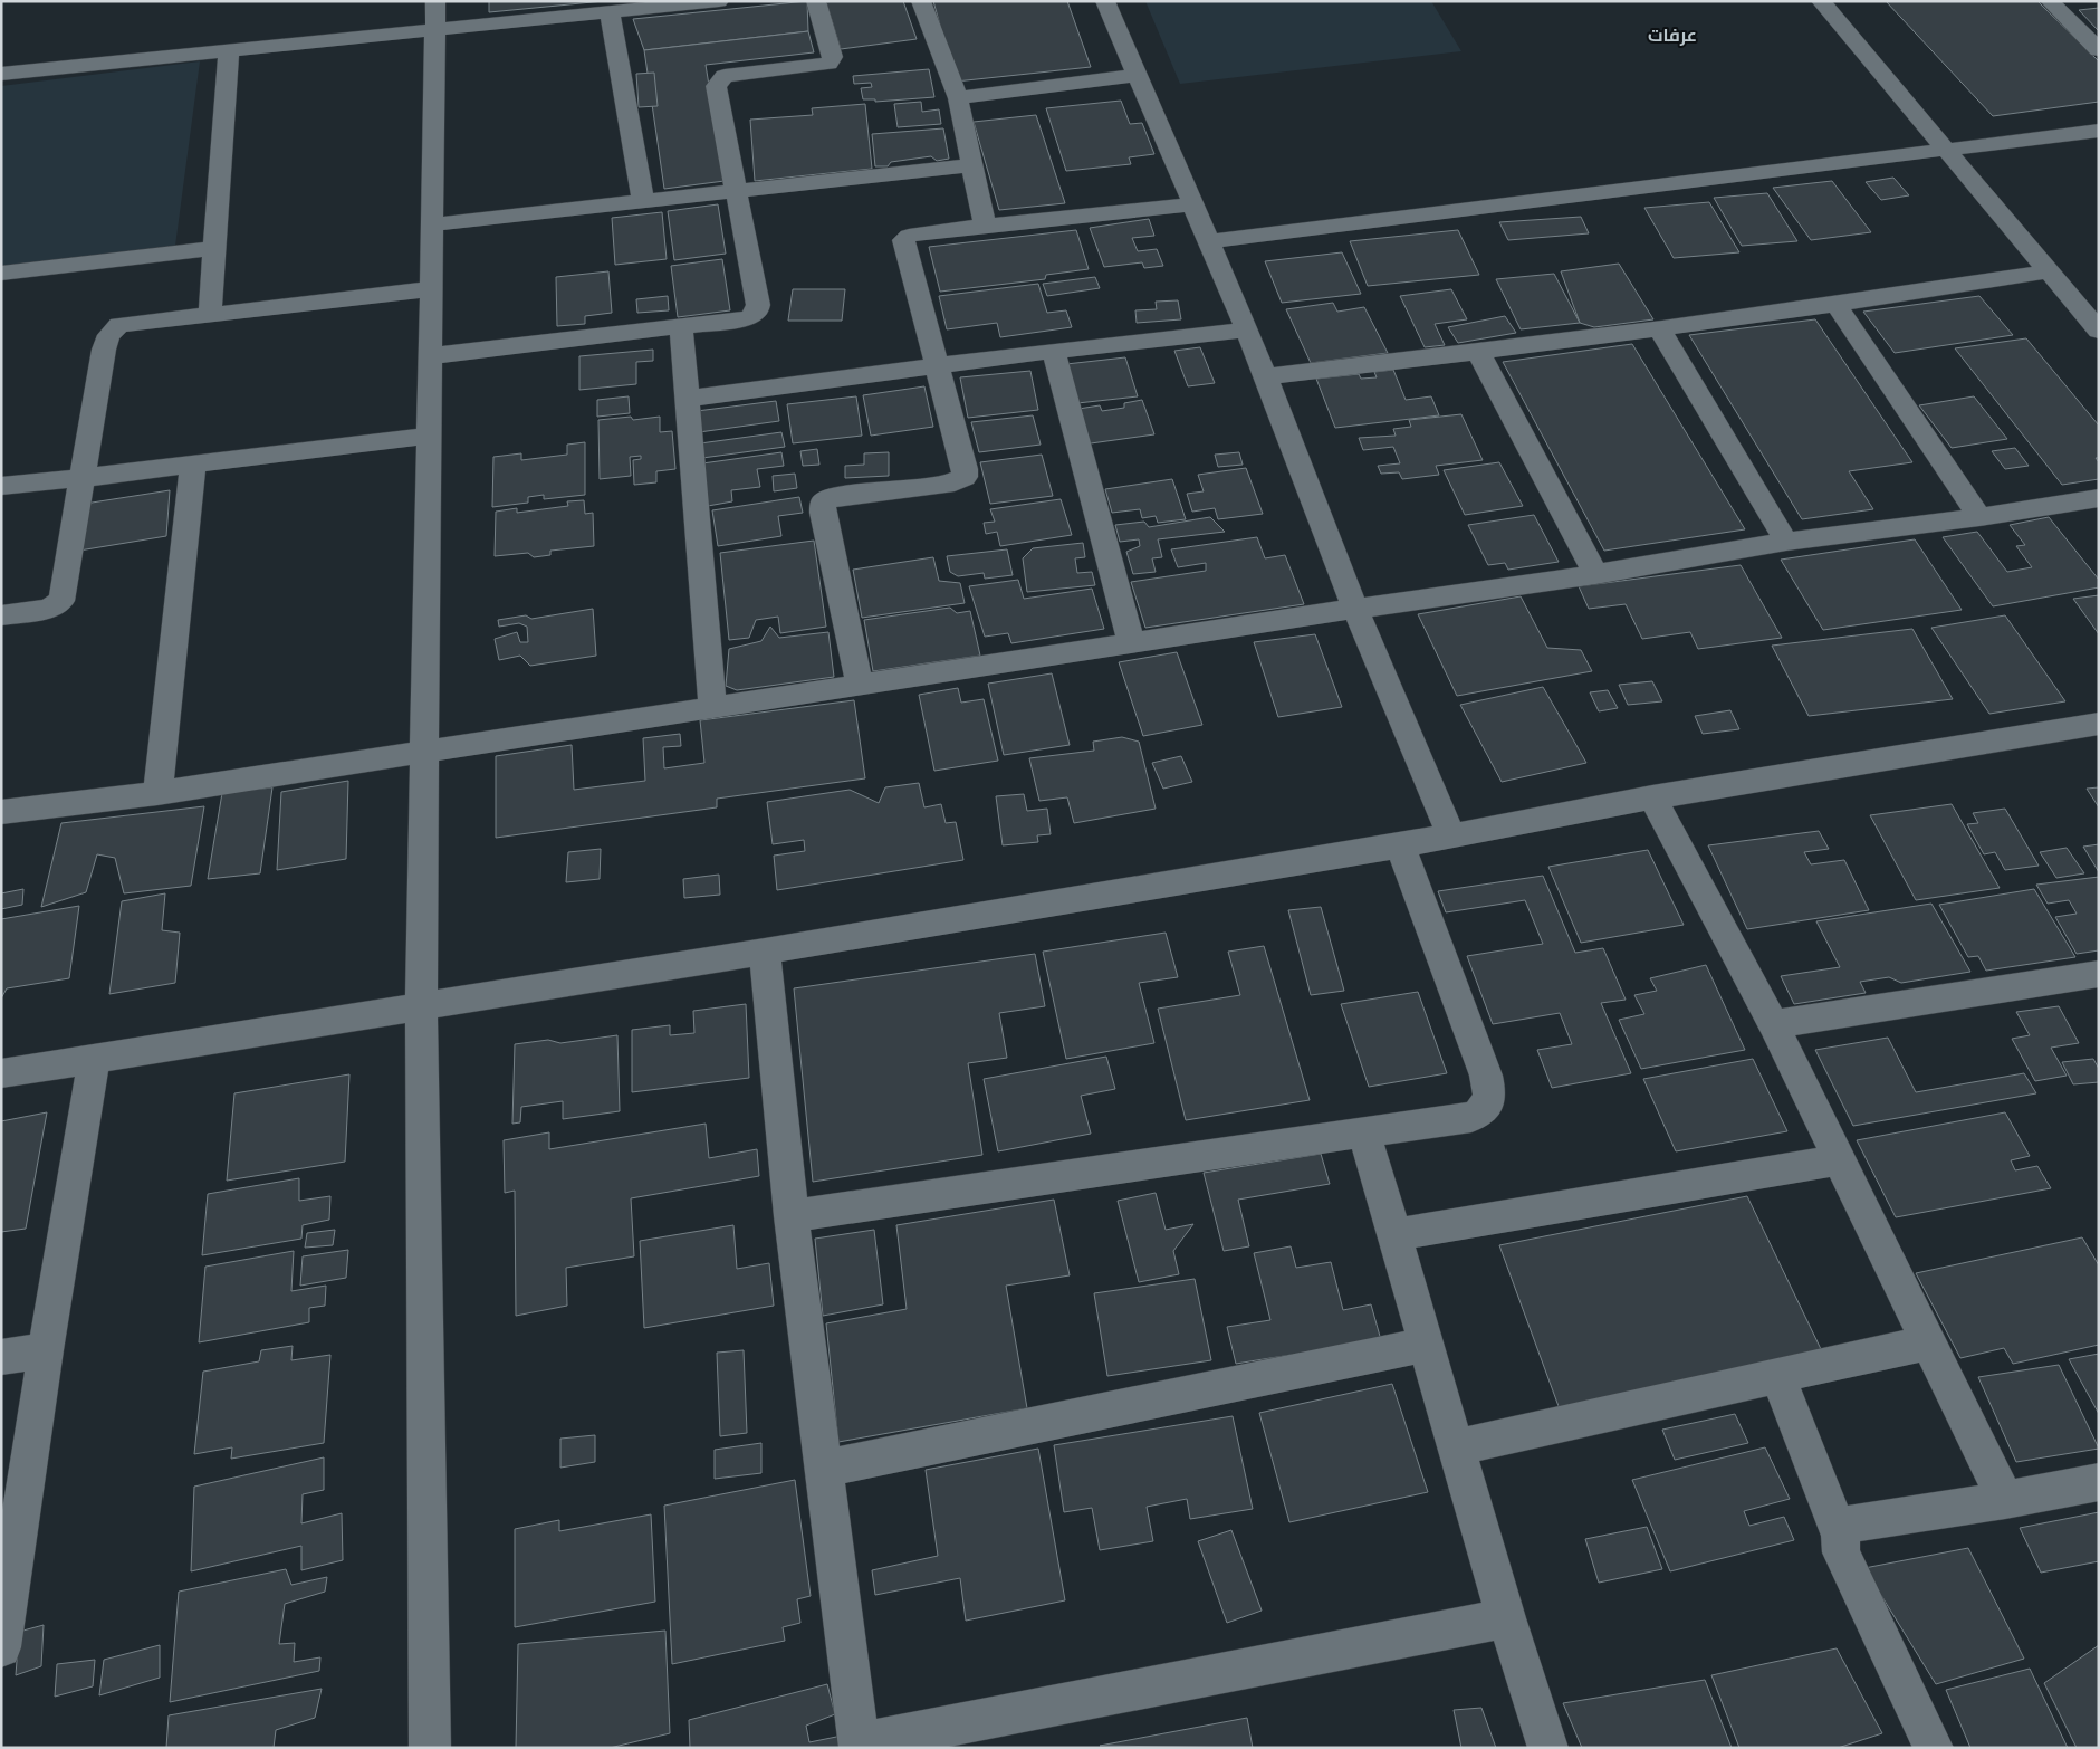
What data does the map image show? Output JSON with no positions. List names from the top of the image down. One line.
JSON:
{"districts":["عرفات"]}
